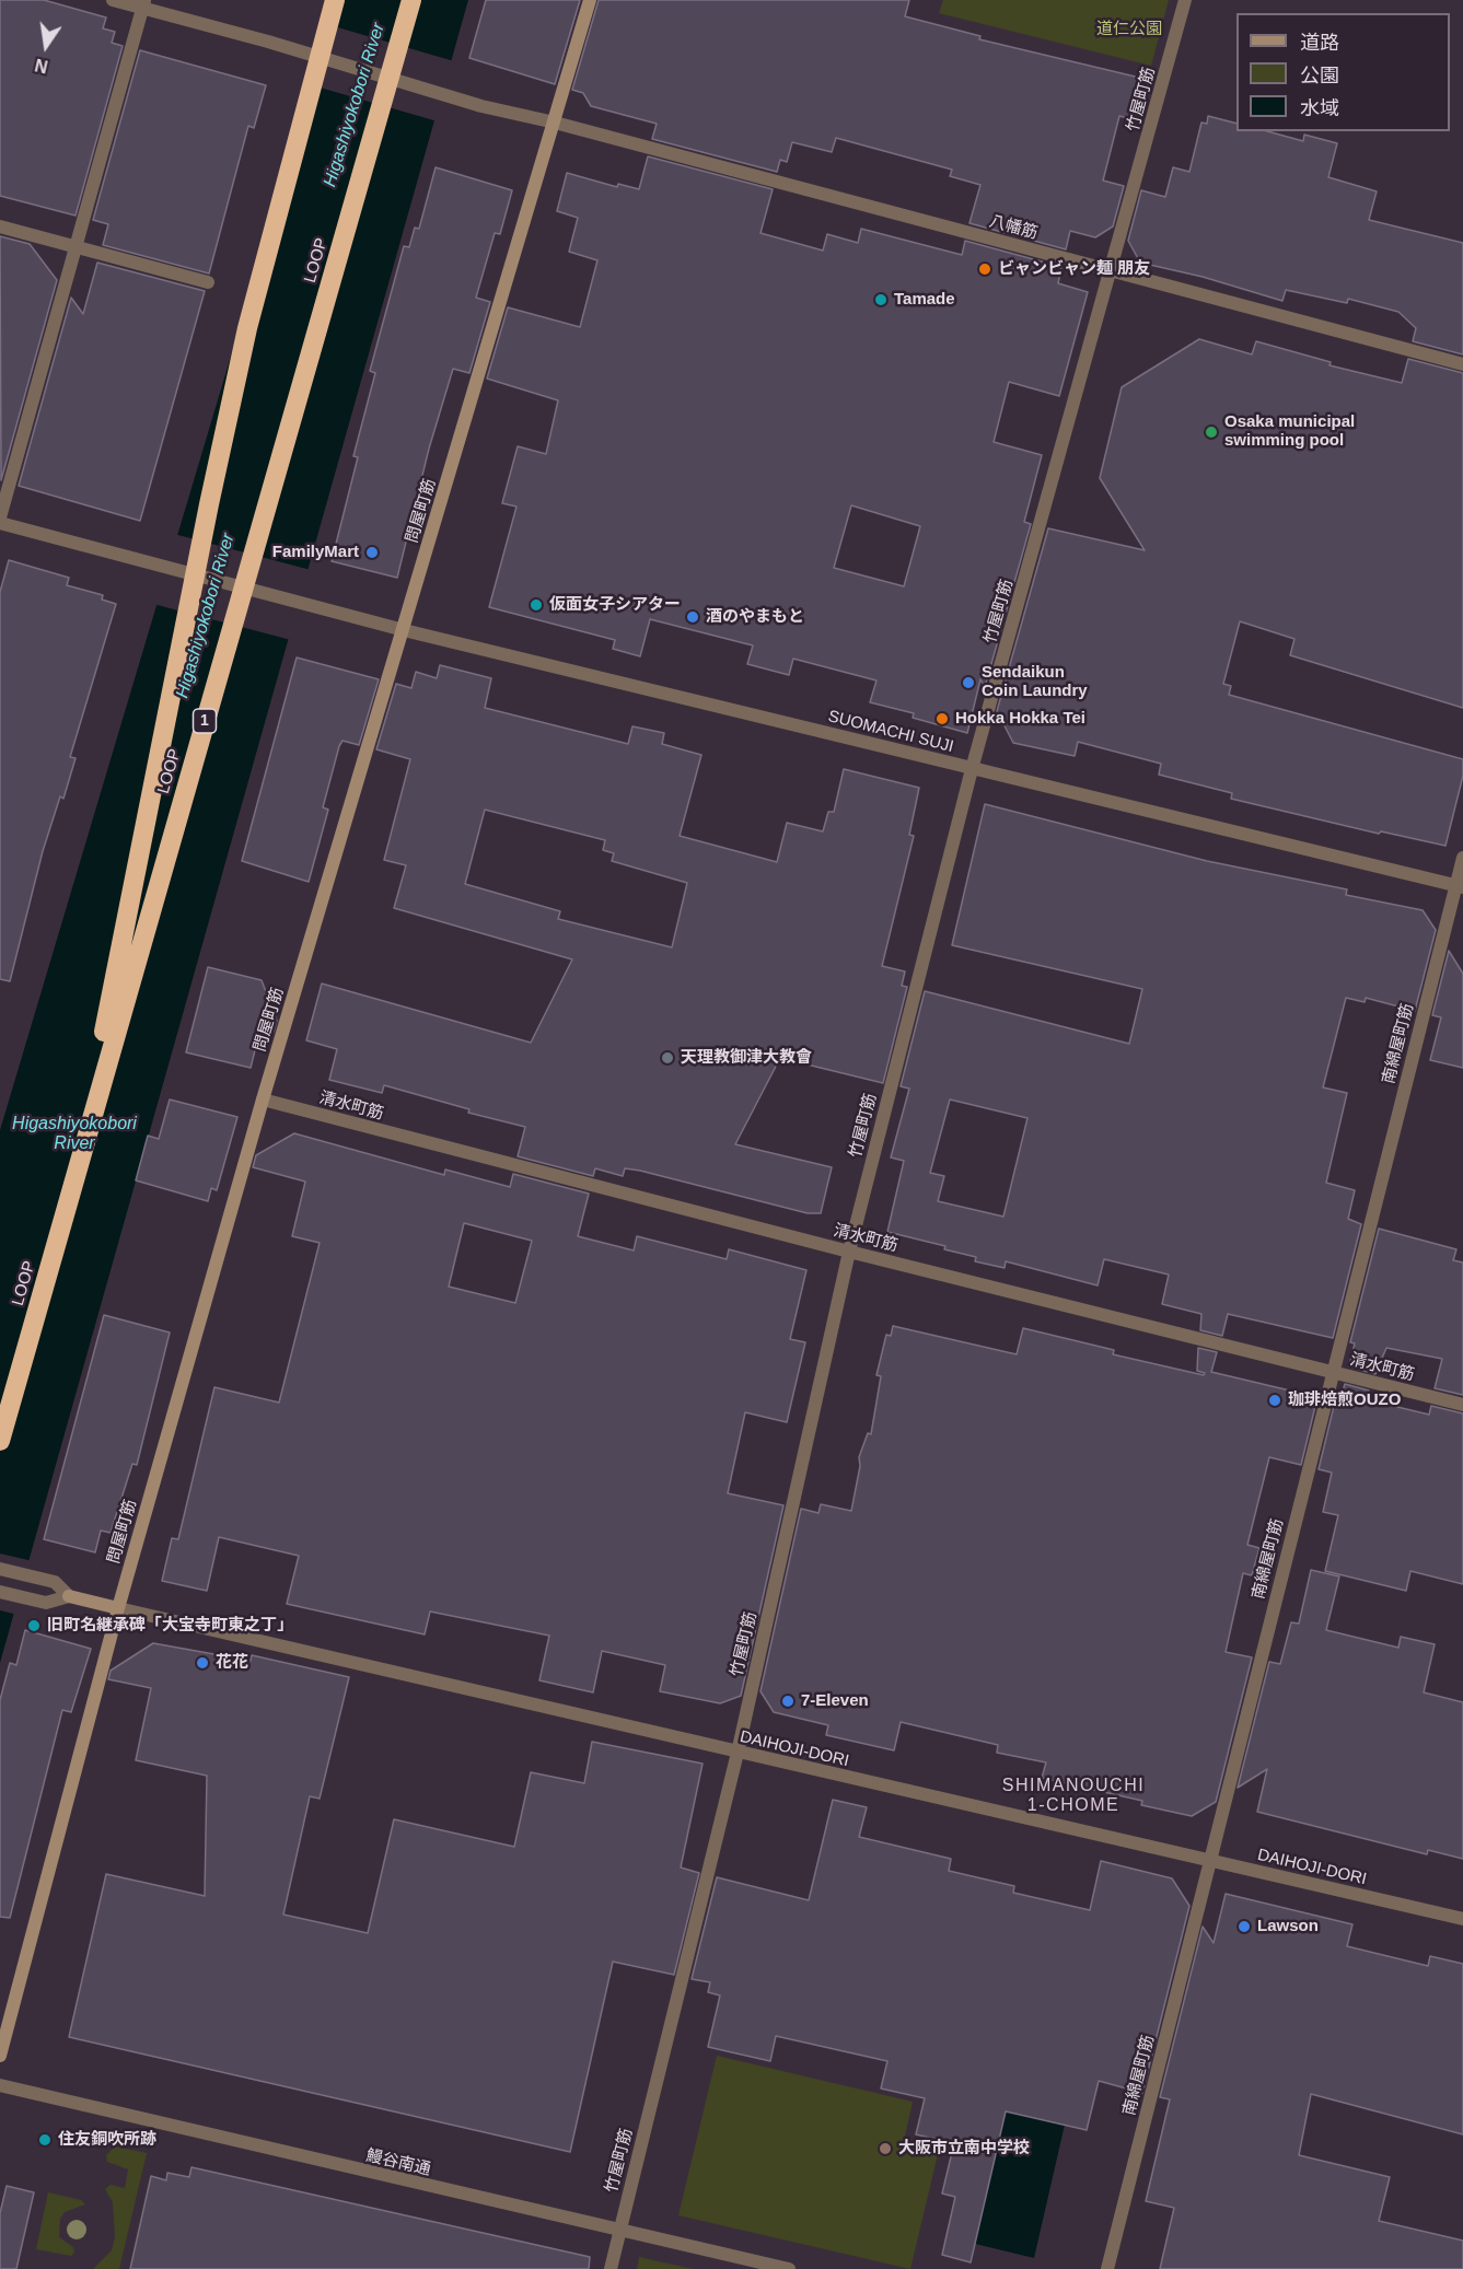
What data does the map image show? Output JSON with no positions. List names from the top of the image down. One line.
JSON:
{"streets":{"highway":["LOOP","1"],"street":["竹屋町筋","八幡筋","問屋町筋","SUOMACHI SUJI","南綿屋町筋","清水町筋","DAIHOJI-DORI","鰻谷南通"]},"crossings":[["竹屋町筋","八幡筋"],["竹屋町筋","SUOMACHI SUJI"],["竹屋町筋","清水町筋"],["竹屋町筋","DAIHOJI-DORI"],["竹屋町筋","鰻谷南通"],["八幡筋","問屋町筋"],["問屋町筋","SUOMACHI SUJI"],["問屋町筋","清水町筋"],["問屋町筋","DAIHOJI-DORI"],["SUOMACHI SUJI","南綿屋町筋"],["南綿屋町筋","清水町筋"],["南綿屋町筋","DAIHOJI-DORI"]],"districts":["SHIMANOUCHI 1-CHOME"],"water":["Higashiyokobori River"],"parks":["道仁公園"],"places":["ビャンビャン麺 朋友","Tamade","Osaka municipal swimming pool","FamilyMart","仮面女子シアター","酒のやまもと","Sendaikun Coin Laundry","Hokka Hokka Tei","天理教御津大教會","珈琲焙煎OUZO","旧町名継承碑「大宝寺町東之丁」","花花","7-Eleven","Lawson","住友銅吹所跡","大阪市立南中学校"],"legend":["道路","公園","水域"],"north":"bottom"}
